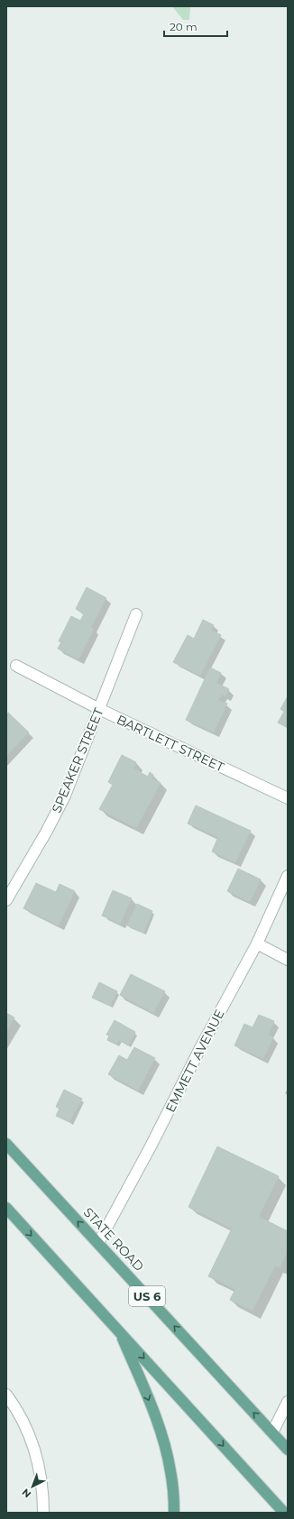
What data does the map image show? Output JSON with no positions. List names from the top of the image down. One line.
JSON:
{"streets":{"main road":["STATE ROAD","US 6"],"street":["BARTLETT STREET","SPEAKER STREET","EMMETT AVENUE"]},"crossings":[["BARTLETT STREET","SPEAKER STREET"],["EMMETT AVENUE","STATE ROAD"]],"scale_bar":"20 m","north":"bottom left"}
